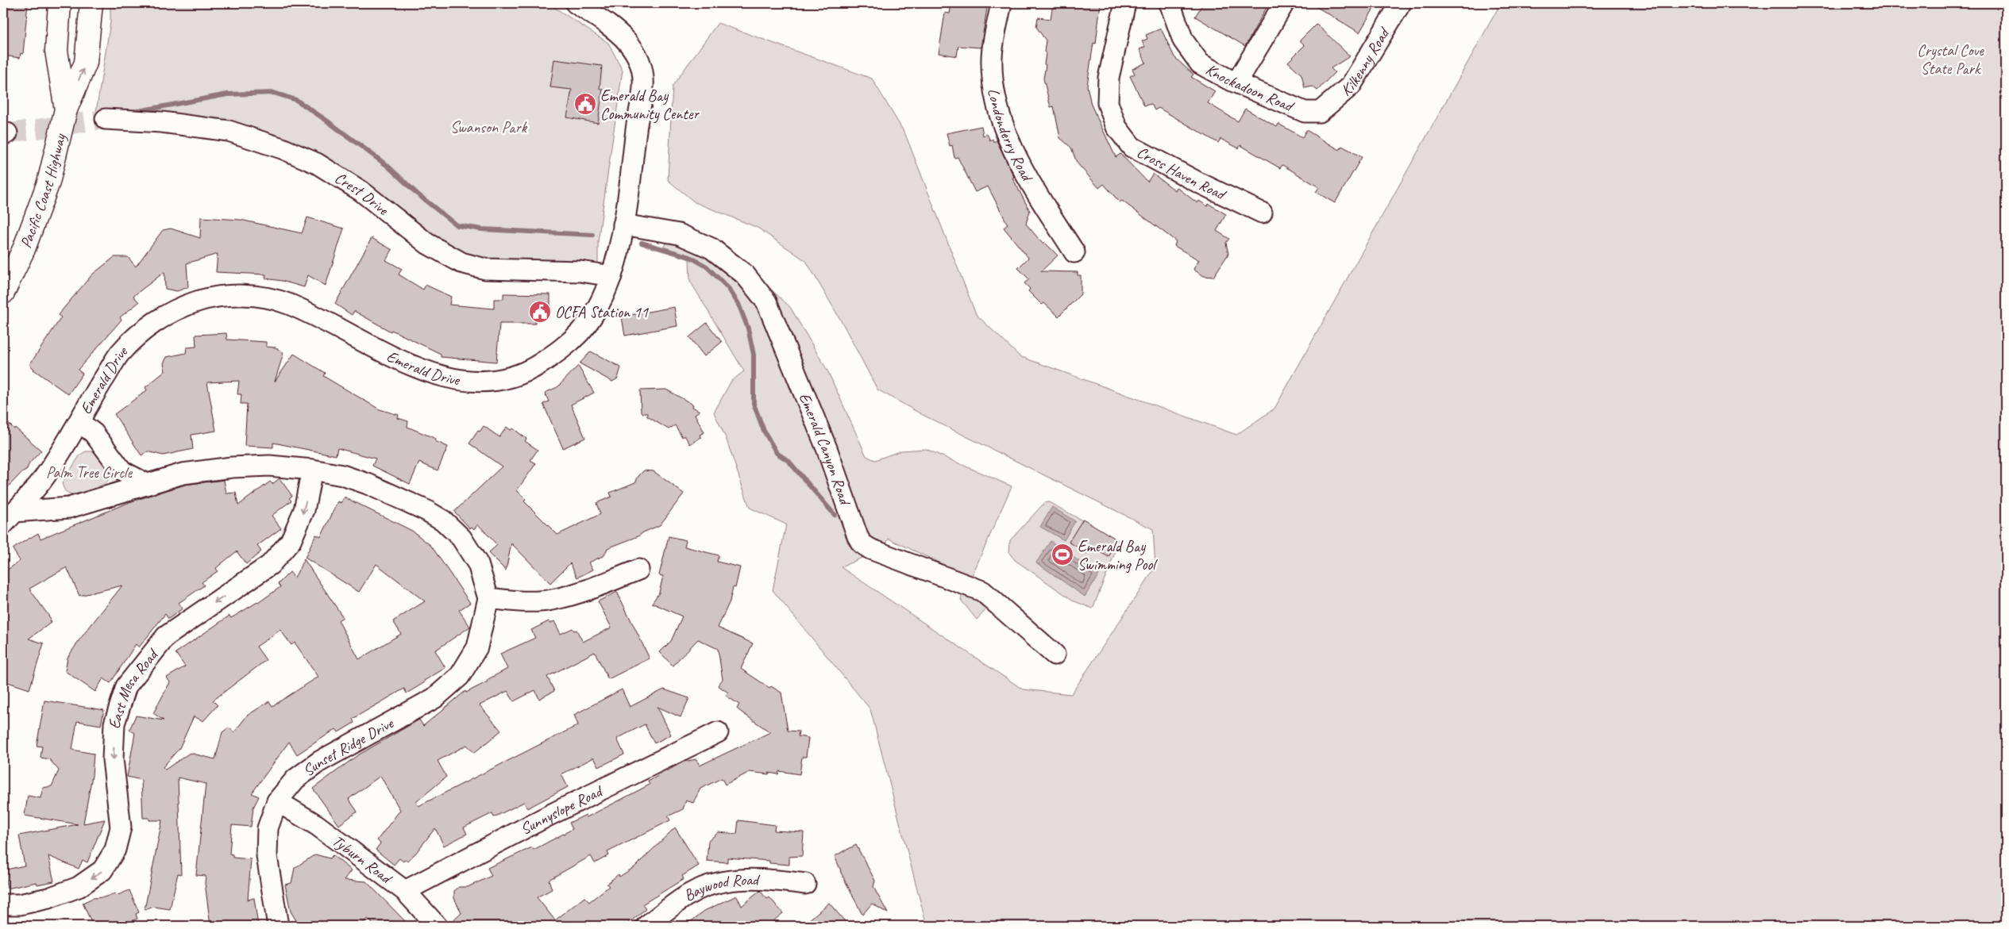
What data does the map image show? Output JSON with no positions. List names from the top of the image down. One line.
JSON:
{"streets":{"highway":["Pacific Coast Highway"],"street":["Kilkenny Road","Knockadoon Road","Londonderry Road","Cross Haven Road","Crest Drive","Emerald Drive","Emerald Canyon Road","East Mesa Road","Sunset Ridge Drive","Sunnyslope Road","Tyburn Road","Baywood Road"]},"crossings":[["Kilkenny Road","Knockadoon Road"],["Crest Drive","Emerald Drive"],["Emerald Drive","Emerald Canyon Road"],["Emerald Drive","Sunset Ridge Drive"],["East Mesa Road","Sunset Ridge Drive"],["Sunset Ridge Drive","Tyburn Road"],["Sunnyslope Road","Tyburn Road"]],"one_way":["East Mesa Road"],"parks":["Crystal Cove State Park","Swanson Park","Palm Tree Circle"],"places":{"public building":["Emerald Bay Community Center","OCFA Station 11"],"sports":["Emerald Bay Swimming Pool"]}}
